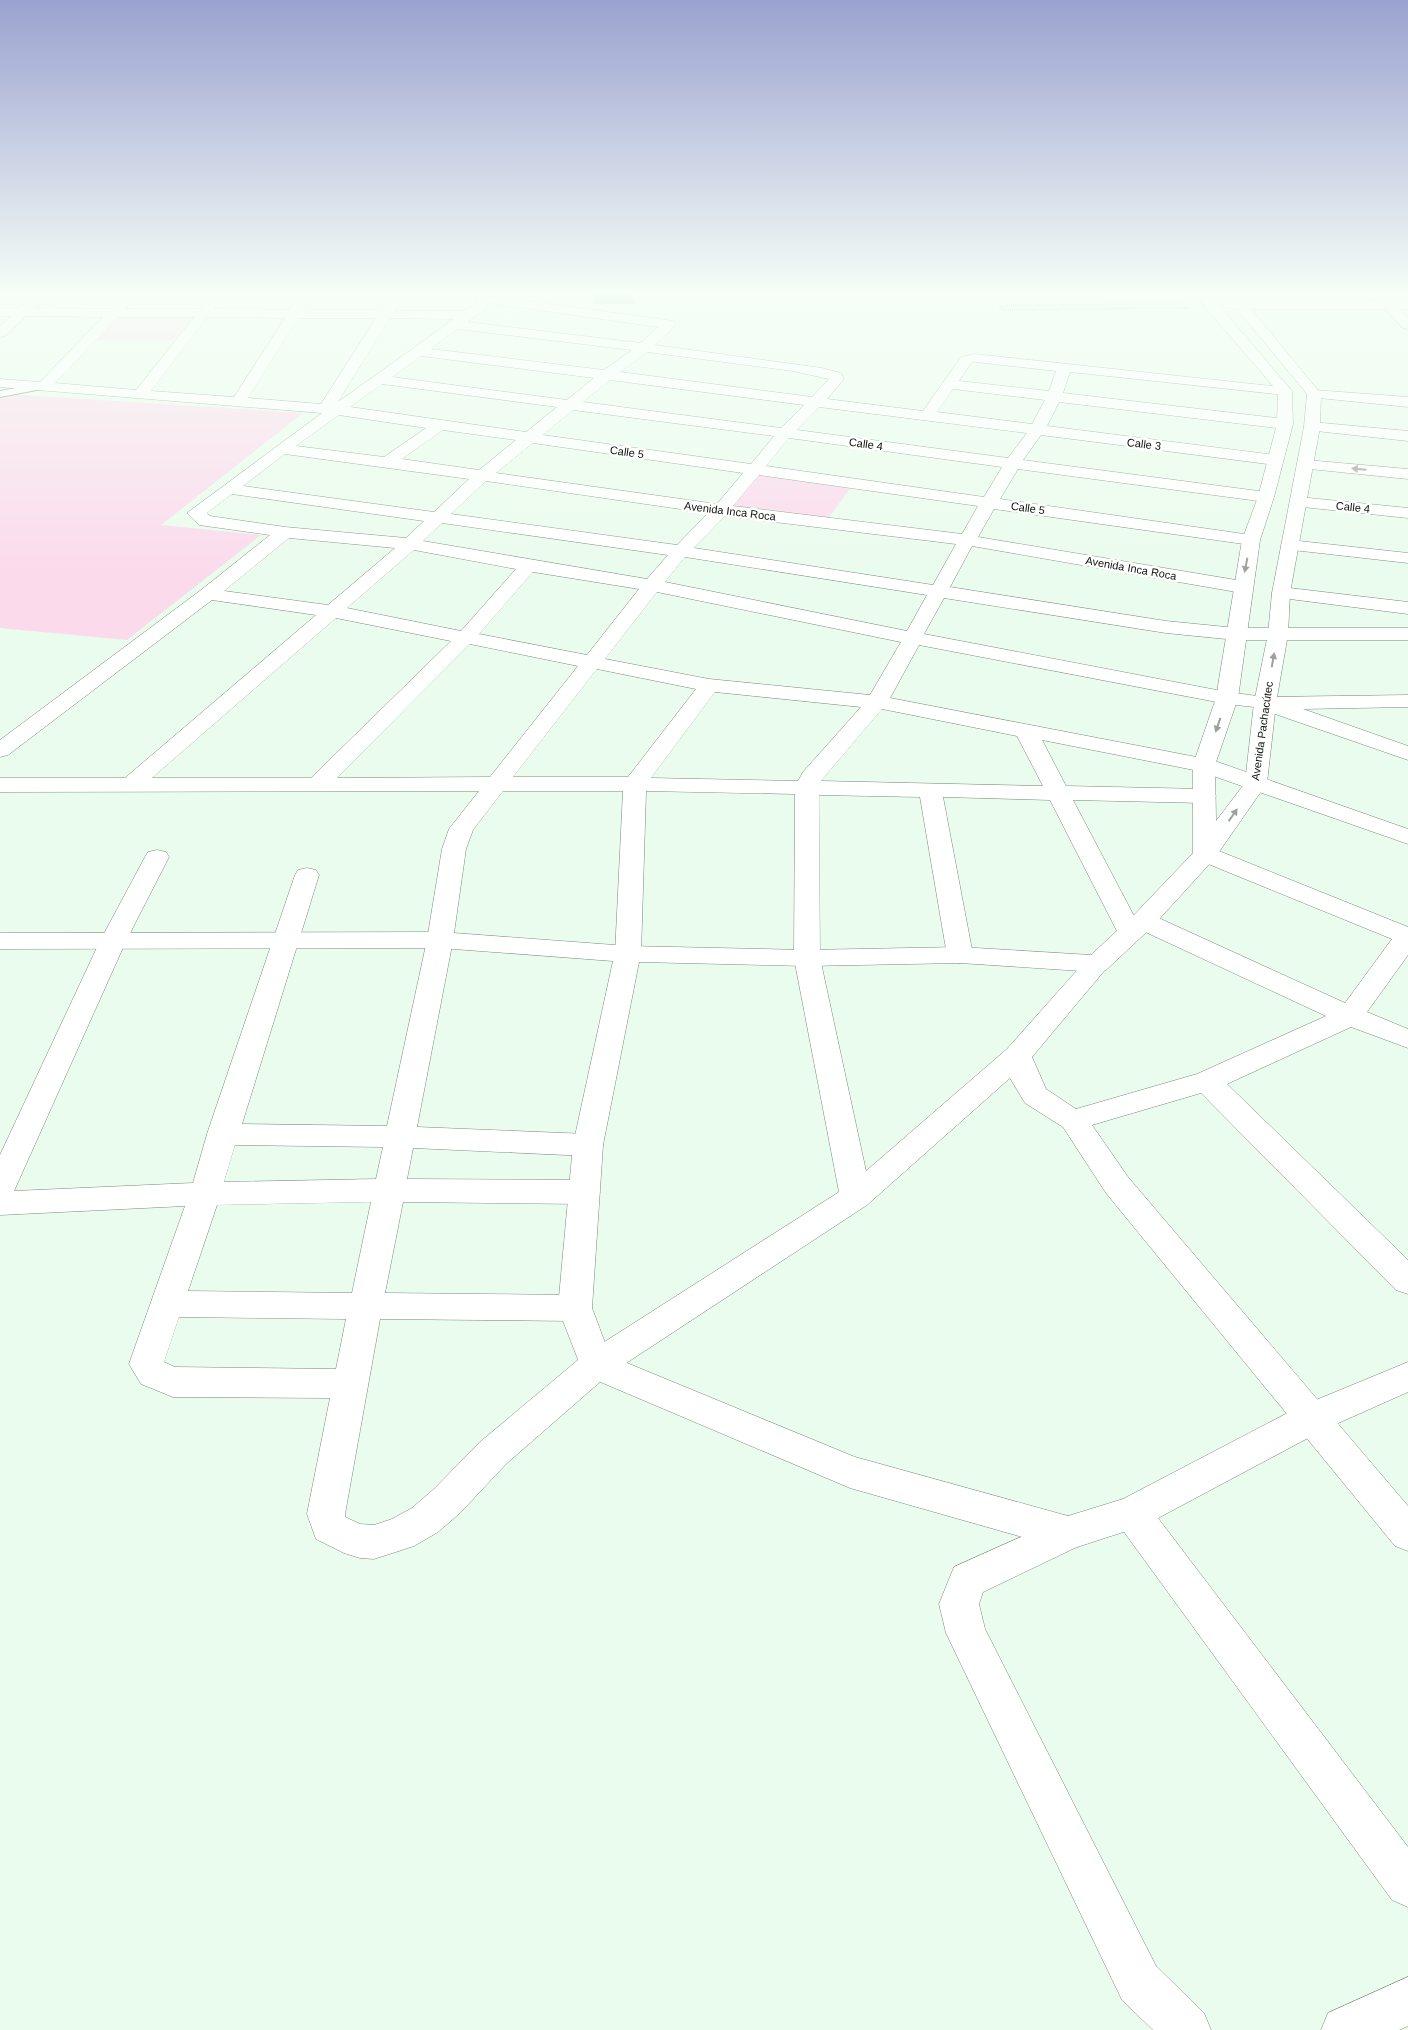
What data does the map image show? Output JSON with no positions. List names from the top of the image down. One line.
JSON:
{"streets":{"street":["Calle 4","Calle 3","Calle 5","Avenida Inca Roca","Avenida Pachacútec"]},"crossings":[["Calle 4","Avenida Pachacútec"],["Calle 3","Avenida Pachacútec"],["Calle 5","Avenida Pachacútec"],["Avenida Inca Roca","Avenida Pachacútec"]]}
